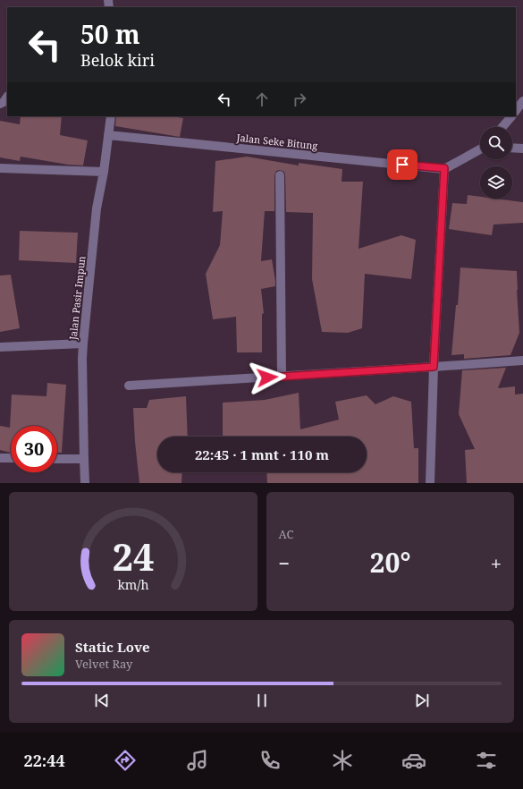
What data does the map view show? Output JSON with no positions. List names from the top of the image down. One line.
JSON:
{"streets":{"street":["Jalan Seke Bitung","Jalan Pasir Impun"]},"crossings":[["Jalan Seke Bitung","Jalan Pasir Impun"]],"page":{"turn":["50 m","Belok kiri"],"limit":"30","trip":"22:45 · 1 mnt · 110 m","tile":"AC","heat":["−","20°","+"],"song":["Static Love","Velvet Ray"],"tabs":"22:44","gauge":["24","km/h"]}}
